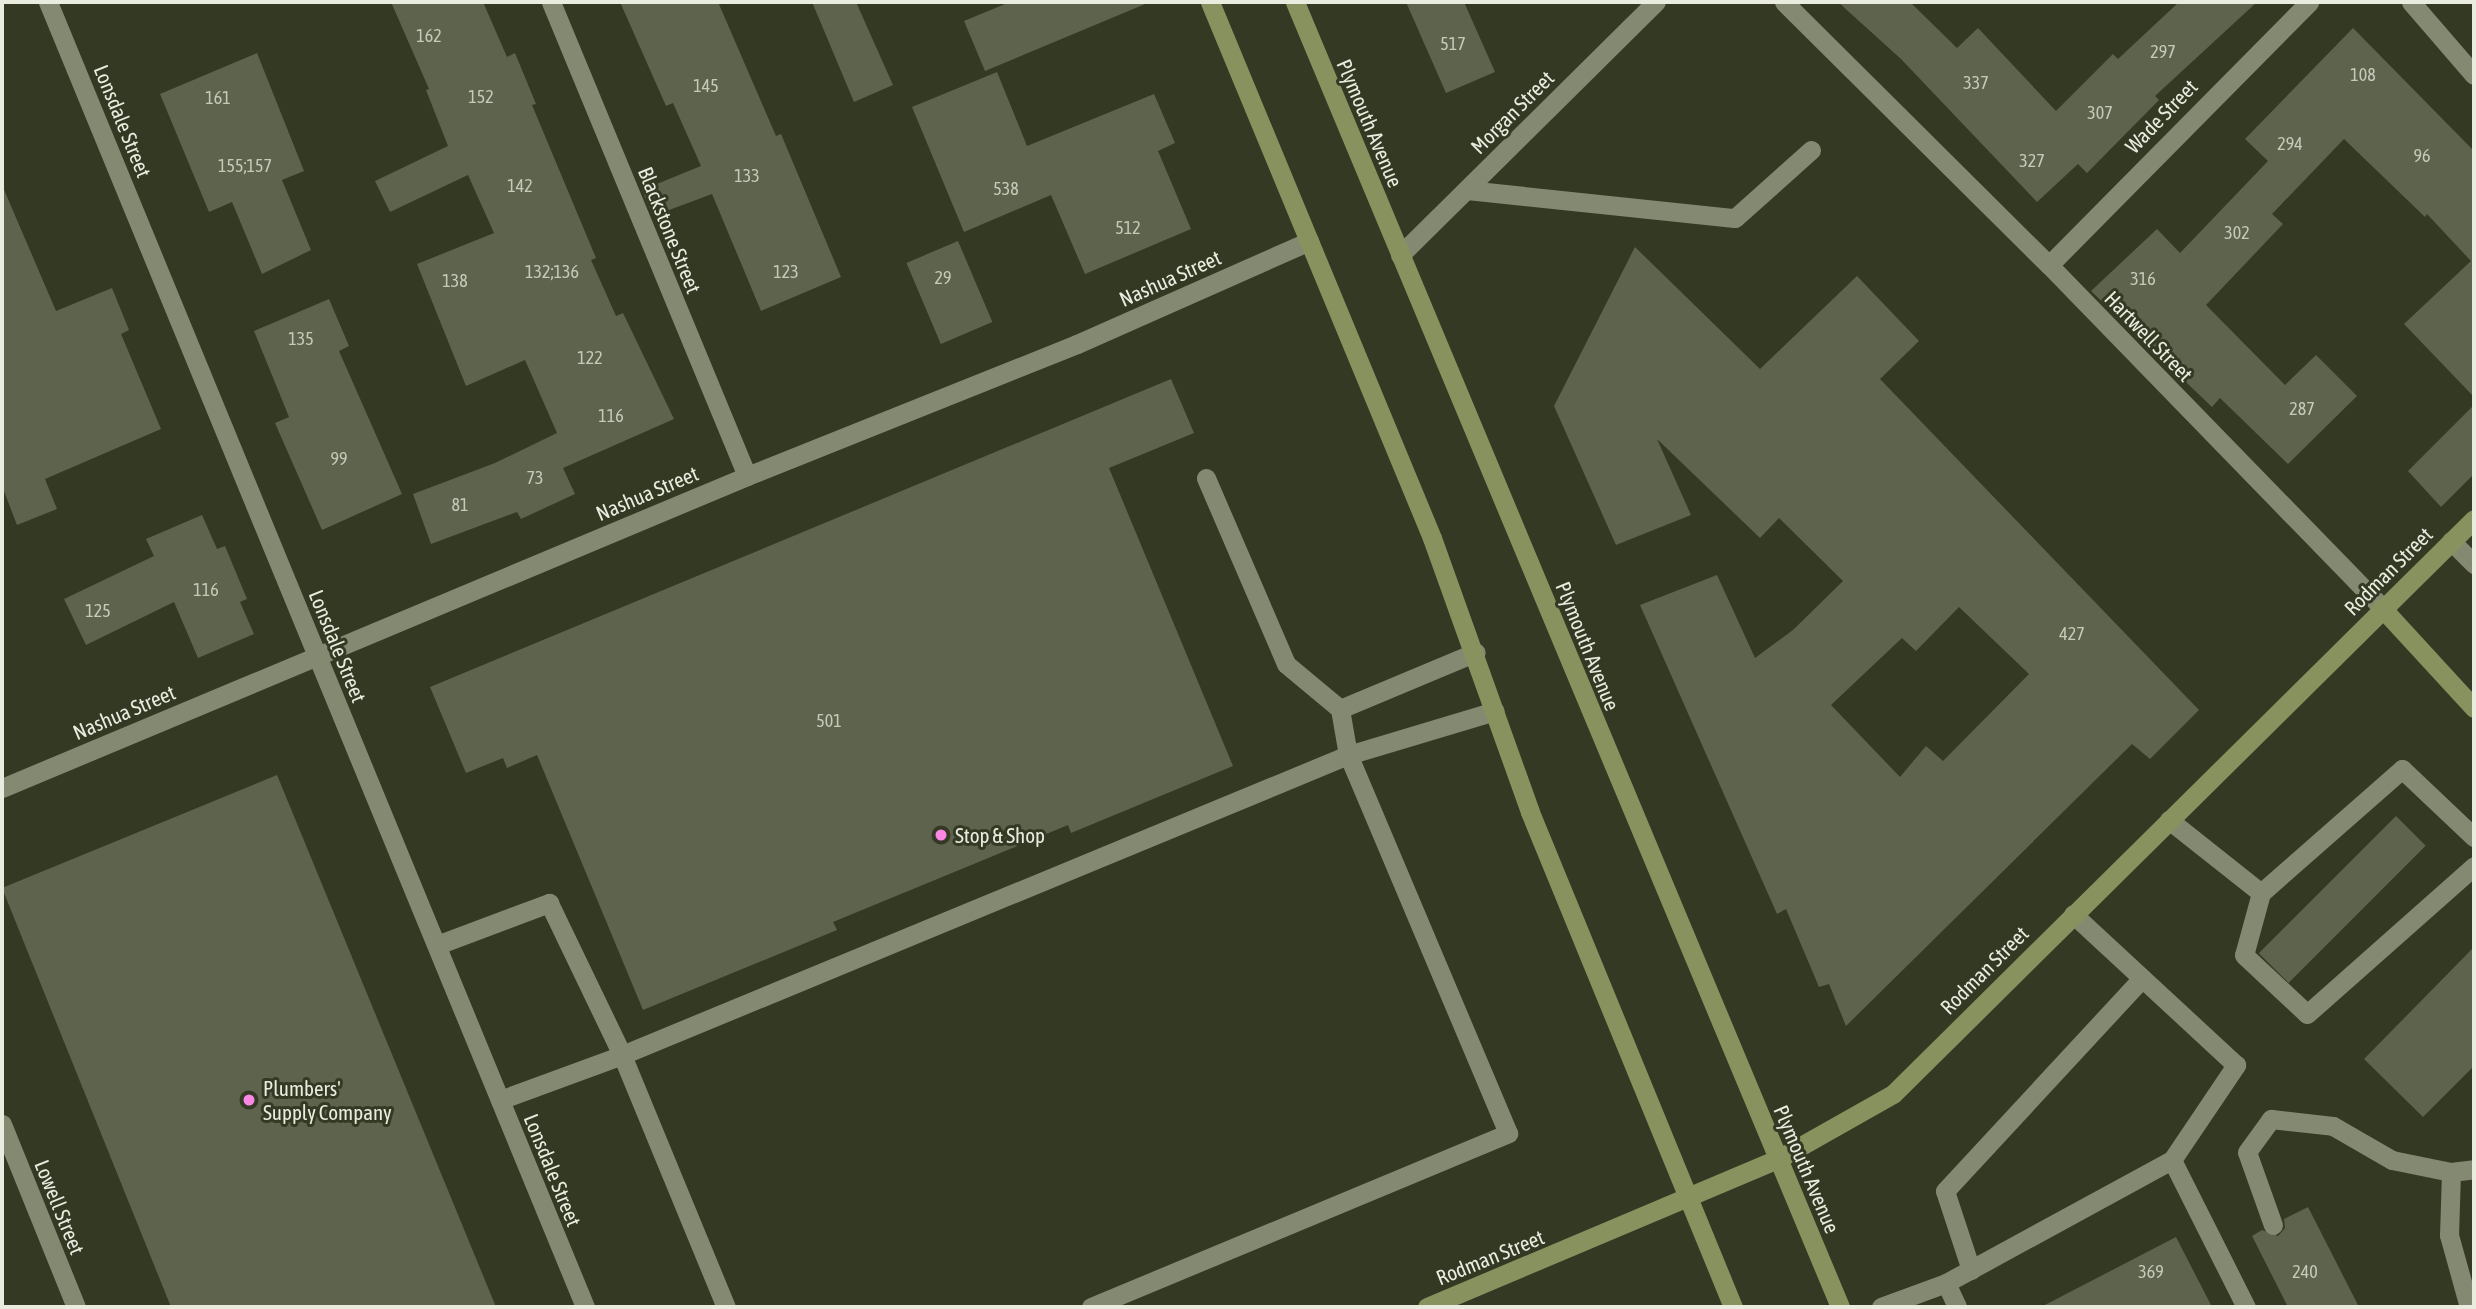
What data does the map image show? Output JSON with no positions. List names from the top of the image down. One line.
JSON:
{"streets":{"main road":["Plymouth Avenue","Hartwell Street","Rodman Street"],"street":["Morgan Street","Wade Street","Lonsdale Street","Blackstone Street","Nashua Street","Lowell Street"]},"crossings":[["Morgan Street","Plymouth Avenue"],["Wade Street","Hartwell Street"],["Lonsdale Street","Nashua Street"],["Plymouth Avenue","Rodman Street"],["Blackstone Street","Nashua Street"],["Hartwell Street","Rodman Street"]],"places":["Stop & Shop","Plumbers' Supply Company"],"house_numbers":["162","517","297","108","337","145","152","161","307","294","96","327","155;157","133","142","538","512","302","132;136","123","29","316","138","135","122","287","116","99","73","81","116","125","427","501","369","240"]}
